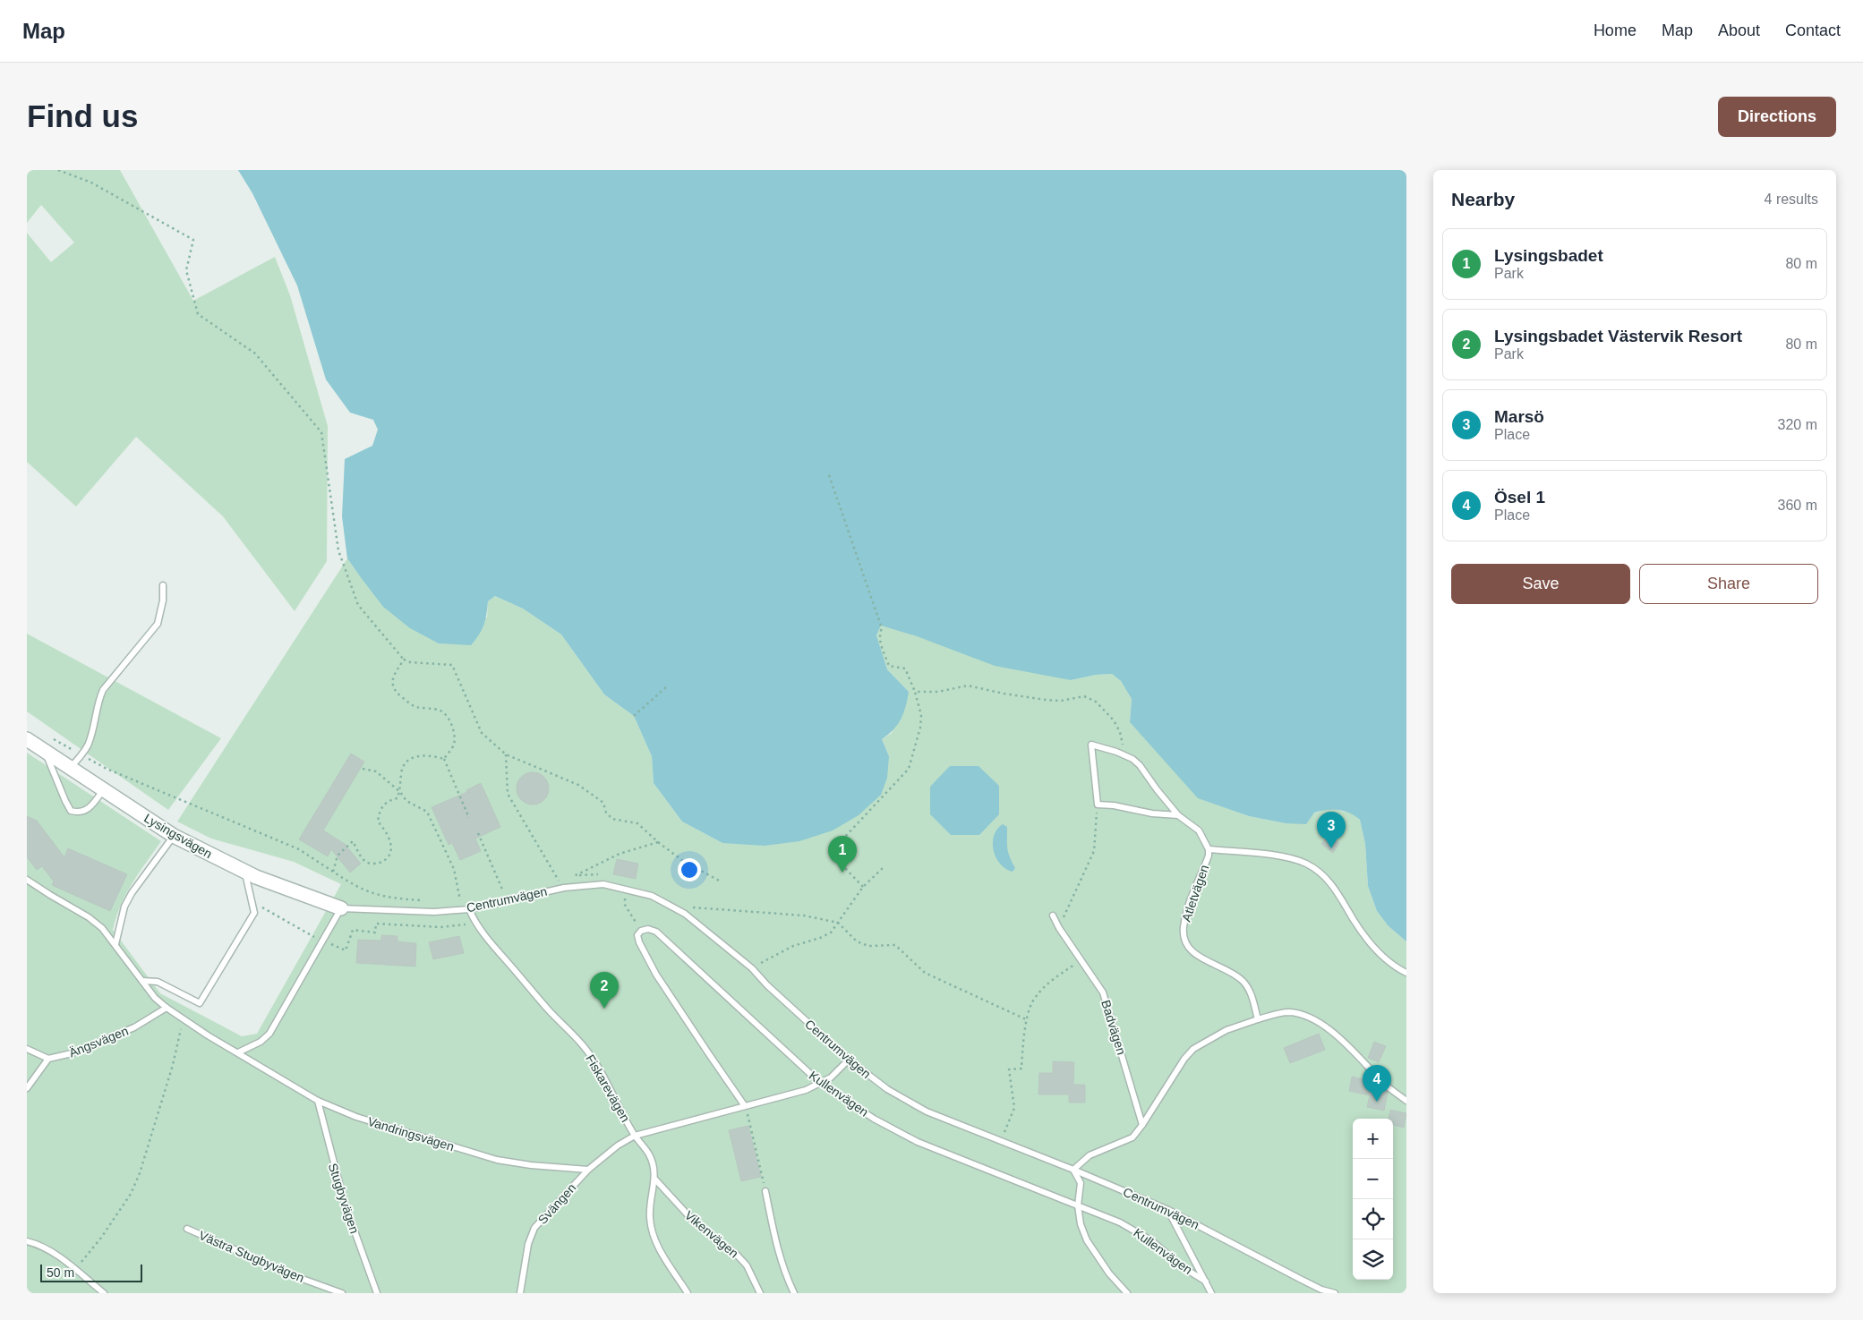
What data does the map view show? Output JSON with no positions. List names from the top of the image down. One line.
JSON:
{"streets":{"street":["Lysingsvägen"],"lane":["Atletvägen","Centrumvägen","Badvägen","Ängsvägen","Fiskarevägen","Kullenvägen","Vandringsvägen","Stugbyvägen","Svängen","Vikenvägen","Västra Stugbyvägen"]},"crossings":[["Lysingsvägen","Centrumvägen"],["Lysingsvägen","Vandringsvägen"],["Centrumvägen","Fiskarevägen"],["Ängsvägen","Vandringsvägen"],["Fiskarevägen","Vikenvägen"],["Vandringsvägen","Stugbyvägen"],["Vandringsvägen","Svängen"]],"scale_bar":"50 m","page":{"header":"Map","nav":["Home","Map","About","Contact"],"buttons":["Directions",["Save","Share"]],"title":"Find us","heading":["Nearby","4 results"],"list":[{"mark":"1","name":"Lysingsbadet","note":"Park","value":"80 m"},{"mark":"2","name":"Lysingsbadet Västervik Resort","note":"Park","value":"80 m"},{"mark":"3","name":"Marsö","note":"Place","value":"320 m"},{"mark":"4","name":"Ösel 1","note":"Place","value":"360 m"}],"pins":["3","1","2","4"],"map_buttons":["+","−"],"scale":"50 m"}}
